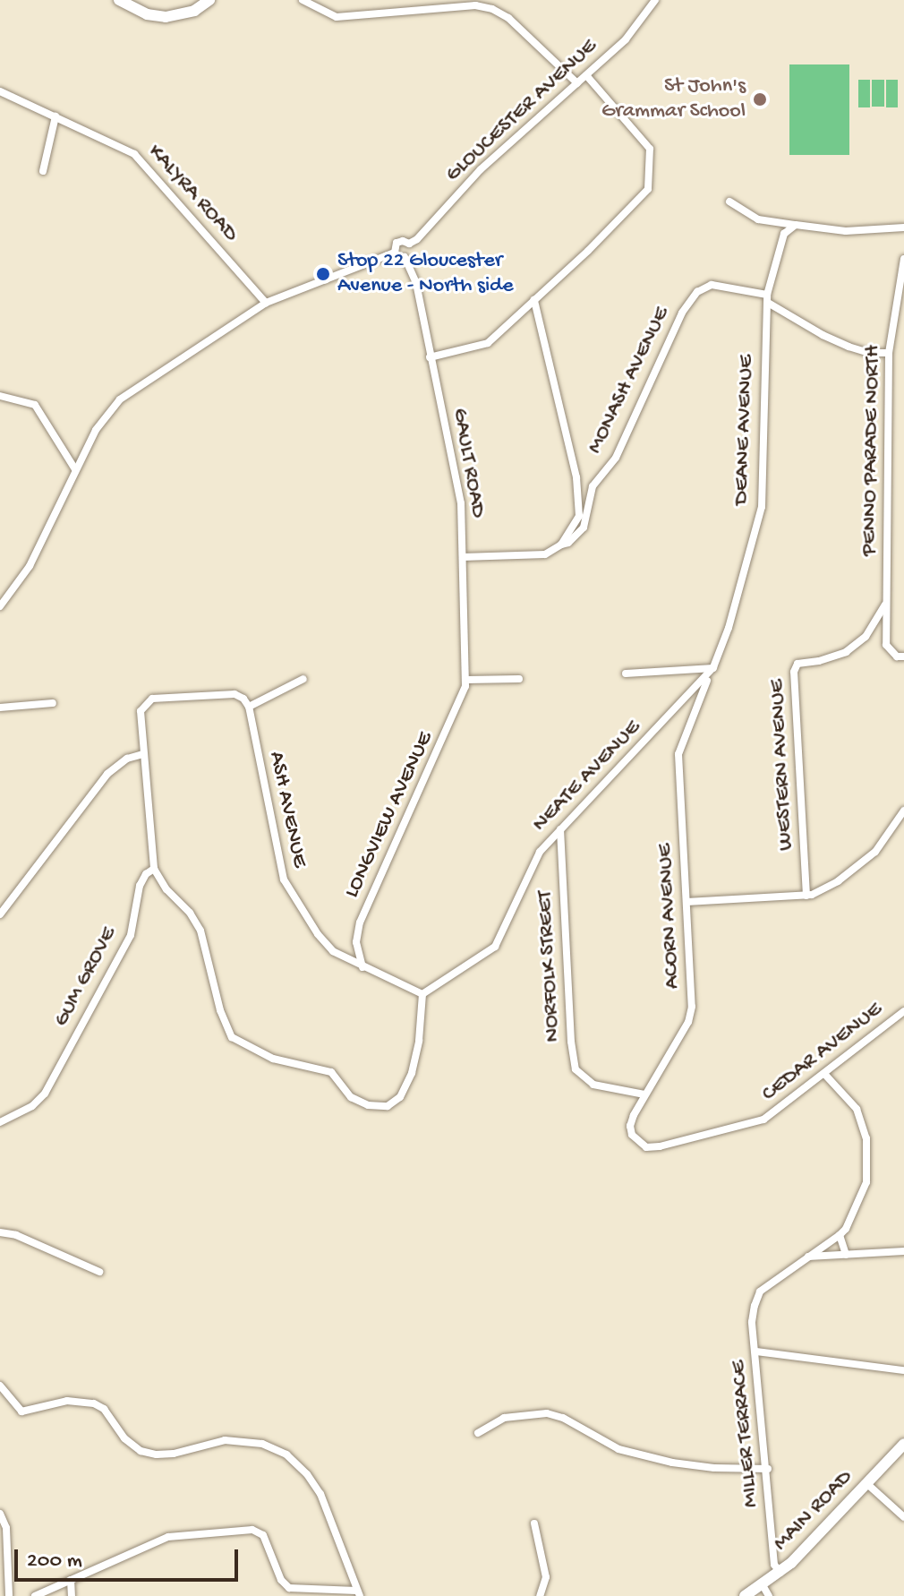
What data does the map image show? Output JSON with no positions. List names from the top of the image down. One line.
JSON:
{"streets":{"main road":["MAIN ROAD"],"street":["GLOUCESTER AVENUE","KALYRA ROAD","MONASH AVENUE","DEANE AVENUE","PENNO PARADE NORTH","GAULT ROAD","WESTERN AVENUE","NEATE AVENUE","ASH AVENUE","LONGVIEW AVENUE","ACORN AVENUE","NORFOLK STREET","GUM GROVE","CEDAR AVENUE","MILLER TERRACE"]},"crossings":[["GLOUCESTER AVENUE","GAULT ROAD"],["MONASH AVENUE","DEANE AVENUE"],["MONASH AVENUE","PENNO PARADE NORTH"],["DEANE AVENUE","NEATE AVENUE"],["DEANE AVENUE","ACORN AVENUE"],["PENNO PARADE NORTH","WESTERN AVENUE"],["GAULT ROAD","LONGVIEW AVENUE"],["NEATE AVENUE","ASH AVENUE"],["NEATE AVENUE","ACORN AVENUE"],["NEATE AVENUE","NORFOLK STREET"],["ASH AVENUE","LONGVIEW AVENUE"],["ACORN AVENUE","NORFOLK STREET"],["ACORN AVENUE","CEDAR AVENUE"],["MILLER TERRACE","MAIN ROAD"]],"places":["St John's Grammar School","Stop 22 Gloucester Avenue - North side"],"scale_bar":"200 m"}
